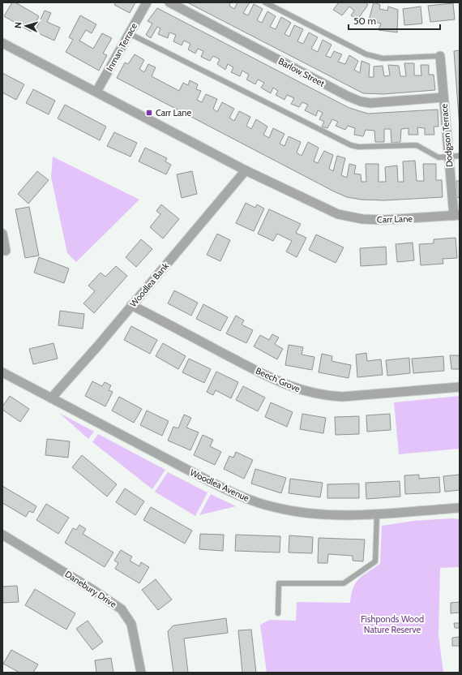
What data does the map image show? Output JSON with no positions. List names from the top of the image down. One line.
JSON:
{"streets":{"street":["Inman Terrace","Barlow Street","Dodgson Terrace","Carr Lane","Woodlea Bank","Beech Grove","Woodlea Avenue","Danebury Drive"]},"crossings":[["Inman Terrace","Carr Lane"],["Barlow Street","Dodgson Terrace"],["Dodgson Terrace","Carr Lane"],["Carr Lane","Woodlea Bank"],["Woodlea Bank","Beech Grove"],["Woodlea Bank","Woodlea Avenue"]],"parks":["Fishponds Wood Nature Reserve"],"places":{"transit":["Carr Lane"]},"scale_bar":"50 m","north":"left"}
